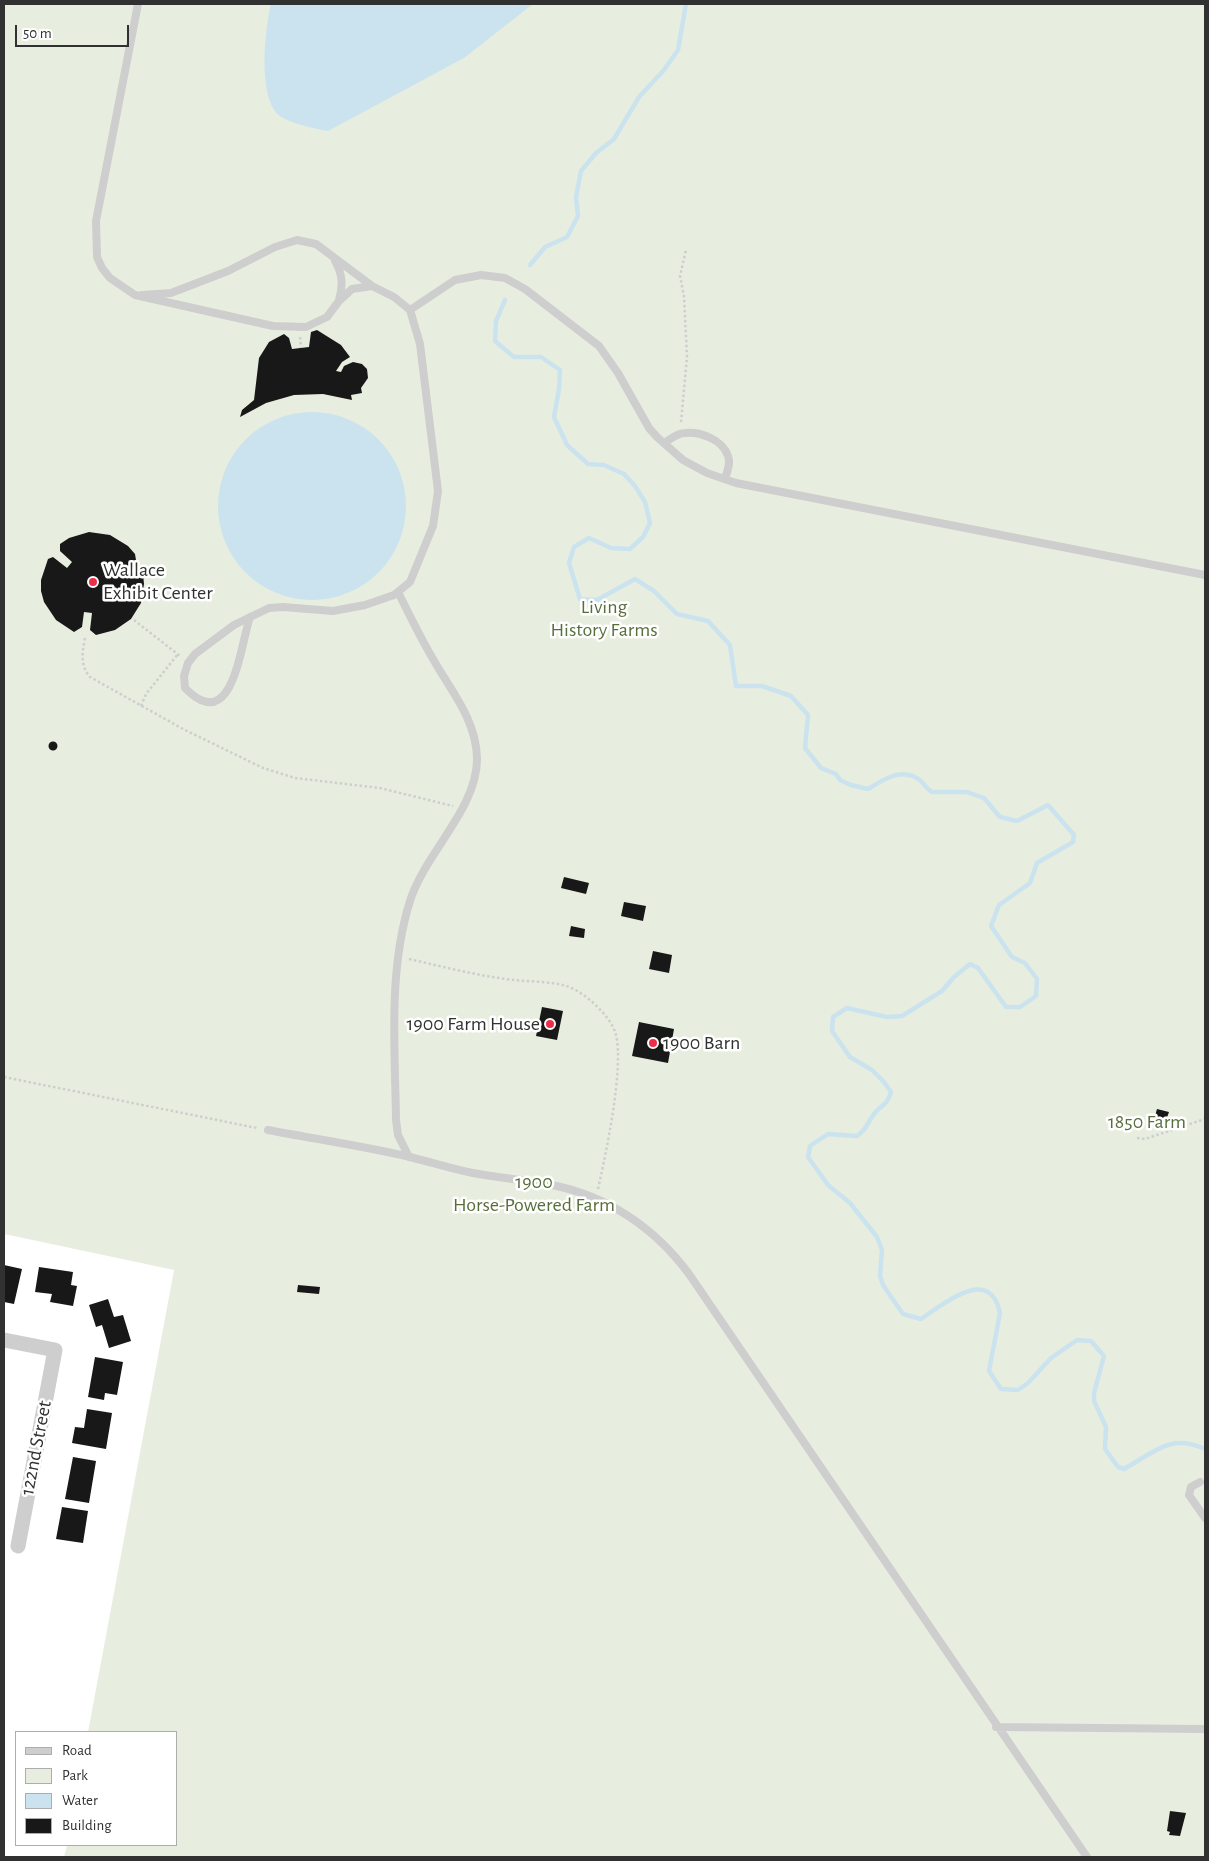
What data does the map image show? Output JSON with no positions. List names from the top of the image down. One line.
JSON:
{"streets":{"street":["122nd Street"]},"parks":["Living History Farms","1850 Farm","1900 Horse-Powered Farm"],"places":["Wallace Exhibit Center","1900 Farm House","1900 Barn"],"legend":["Road","Park","Water","Building"],"scale_bar":"50 m"}
